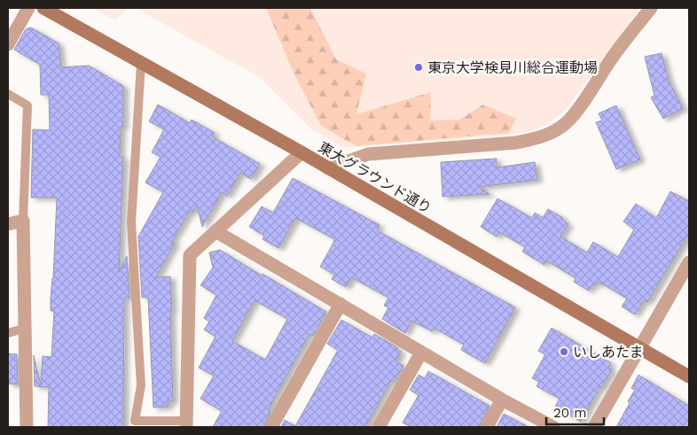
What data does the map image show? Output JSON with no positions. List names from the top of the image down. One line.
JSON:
{"streets":{"street":["東大グラウンド通り"]},"places":["東京大学検見川総合運動場","いしあたま"],"scale_bar":"20 m"}
